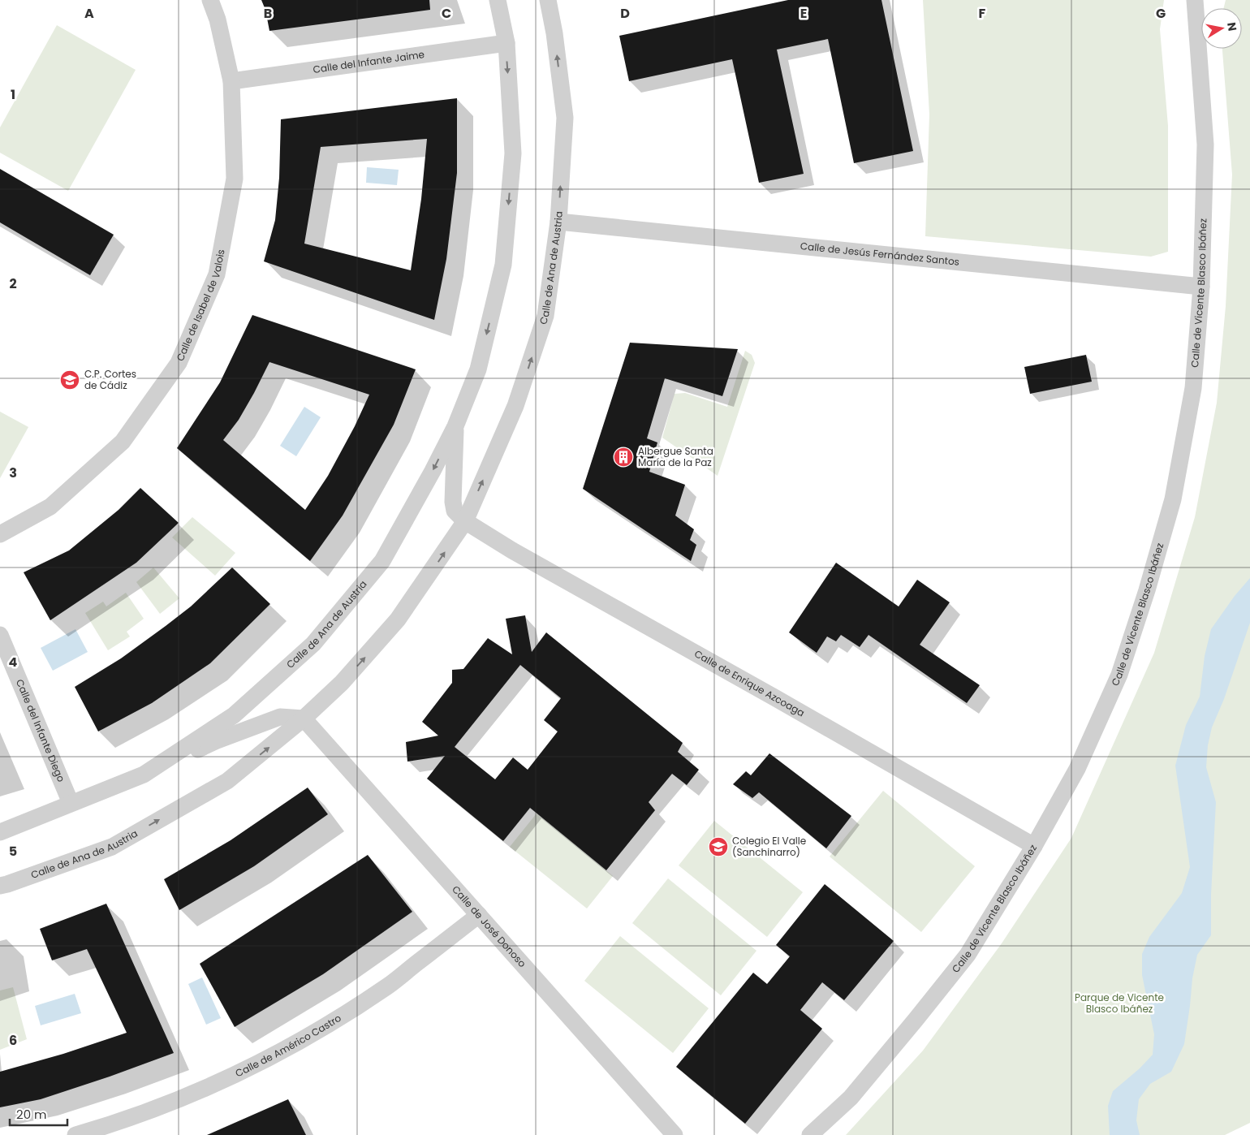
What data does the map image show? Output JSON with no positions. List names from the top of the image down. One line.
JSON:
{"streets":{"street":["Calle del Infante Jaime","Calle de Jesús Fernández Santos","Calle de Ana de Austria","Calle de Vicente Blasco Ibáñez","Calle de Isabel de Valois","Calle de Enrique Azcoaga","Calle del Infante Diego","Calle de José Donoso","Calle de Américo Castro"]},"crossings":[["Calle del Infante Jaime","Calle de Ana de Austria"],["Calle del Infante Jaime","Calle de Isabel de Valois"],["Calle de Jesús Fernández Santos","Calle de Ana de Austria"],["Calle de Jesús Fernández Santos","Calle de Vicente Blasco Ibáñez"],["Calle de Ana de Austria","Calle de Enrique Azcoaga"],["Calle de Ana de Austria","Calle del Infante Diego"],["Calle de Ana de Austria","Calle de José Donoso"],["Calle de Vicente Blasco Ibáñez","Calle de Enrique Azcoaga"],["Calle de José Donoso","Calle de Américo Castro"]],"parks":["Parque de Vicente Blasco Ibáñez"],"places":{"school or university":["C.P. Cortes de Cádiz","Colegio El Valle (Sanchinarro)"],"building":["Albergue Santa María de la Paz"]},"scale_bar":"20 m","north":"right","grid":{"columns":["A","B","C","D","E","F","G"],"rows":["1","2","3","4","5","6"]}}
